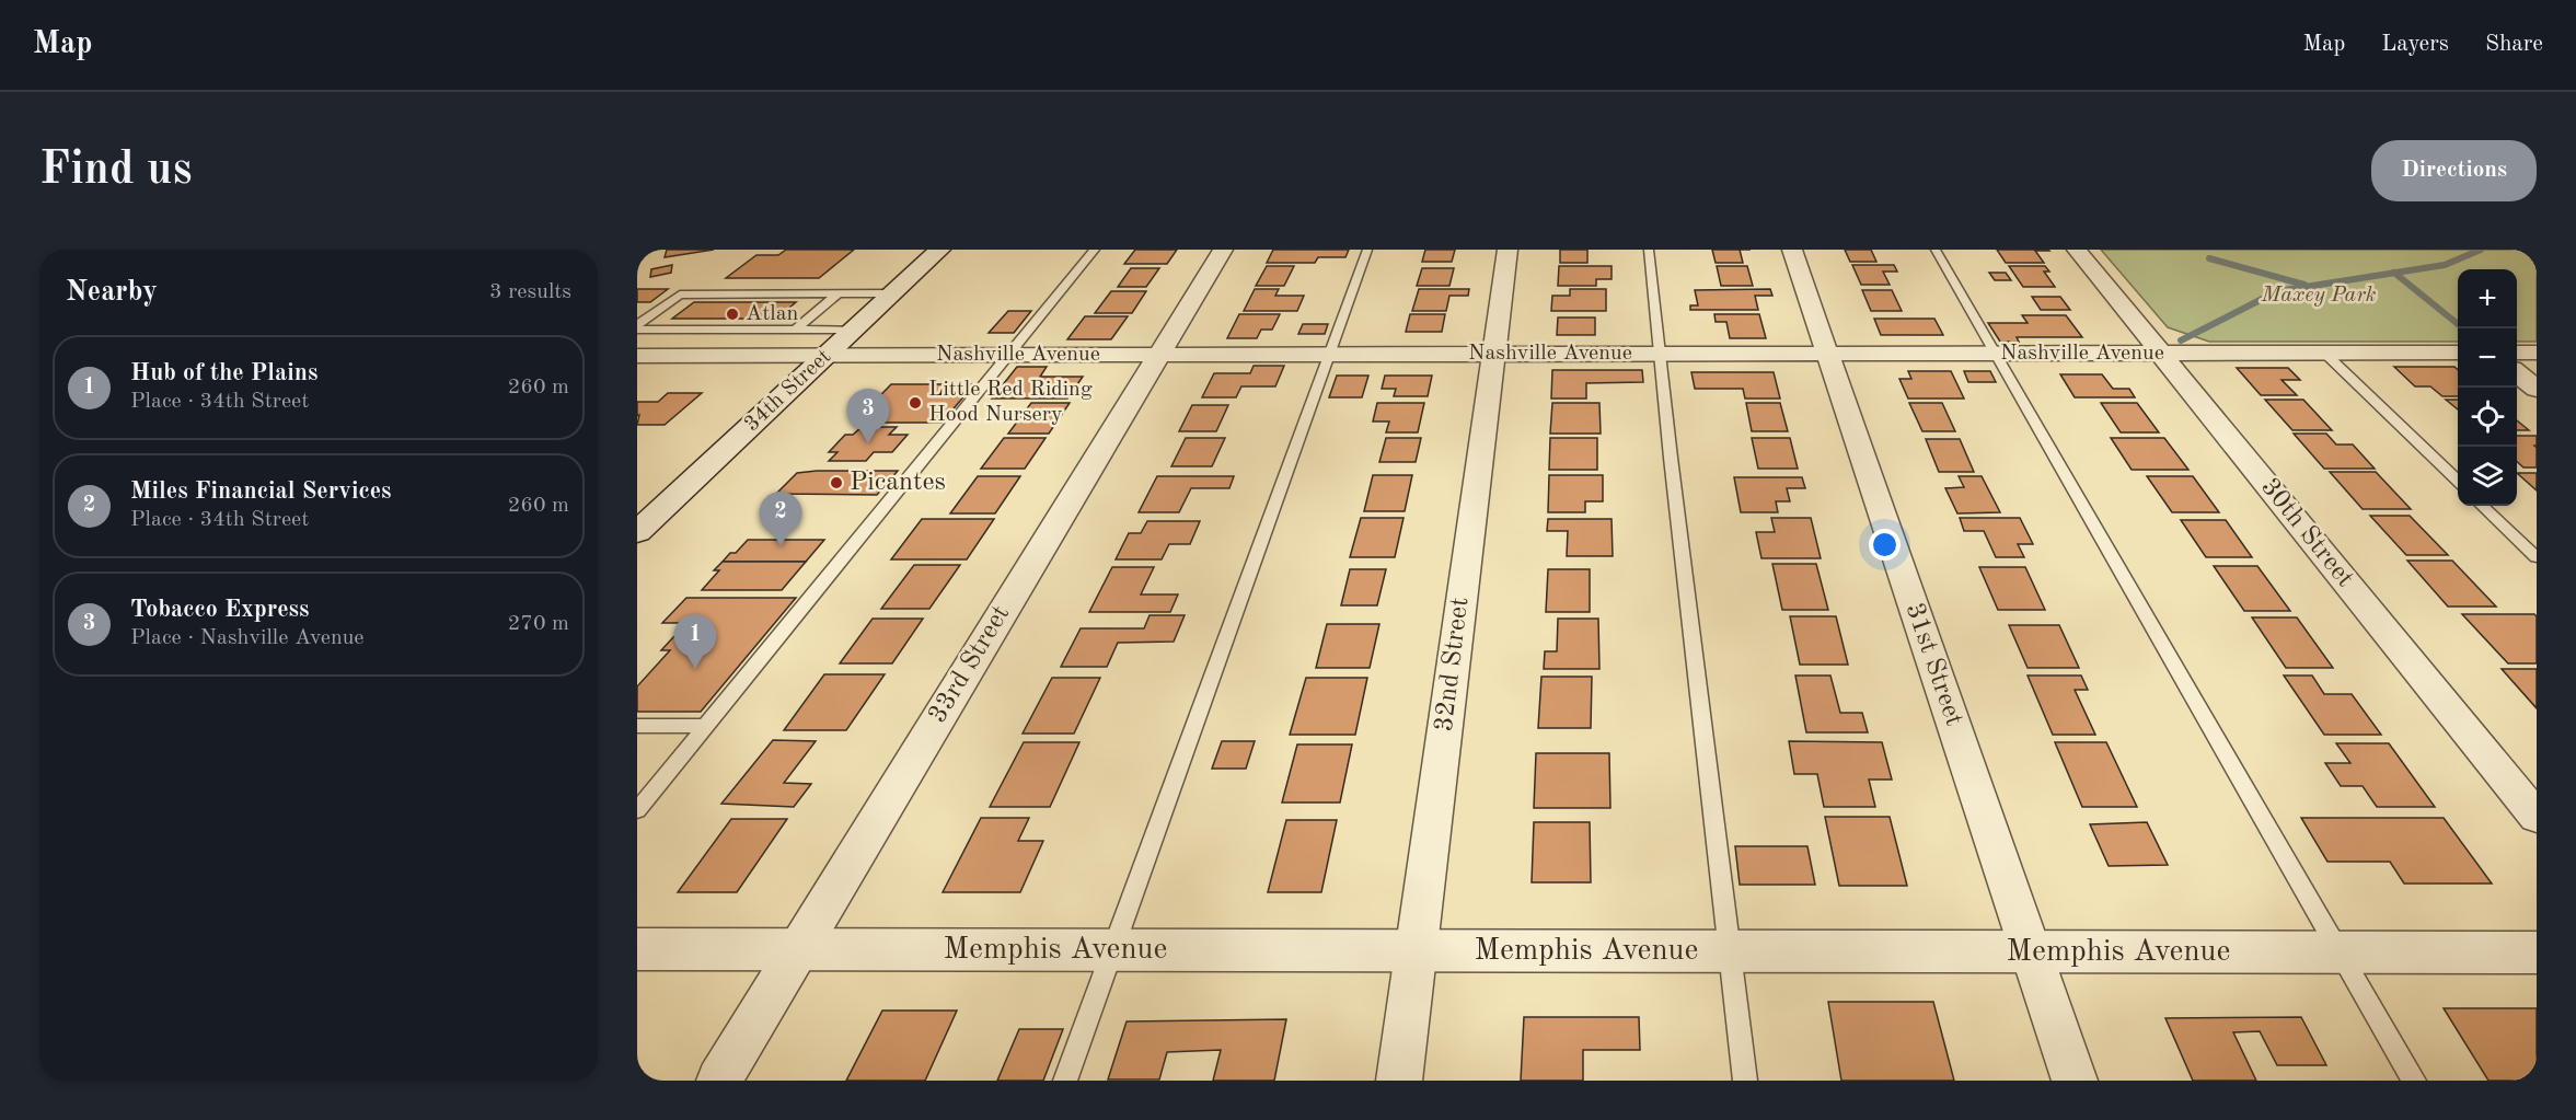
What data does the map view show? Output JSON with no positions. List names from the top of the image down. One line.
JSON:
{"streets":{"street":["Nashville Avenue","34th Street","30th Street","33rd Street","32nd Street","31st Street","Memphis Avenue"]},"crossings":[["Nashville Avenue","34th Street"],["Nashville Avenue","30th Street"],["Nashville Avenue","33rd Street"],["Nashville Avenue","32nd Street"],["Nashville Avenue","31st Street"],["33rd Street","Memphis Avenue"],["32nd Street","Memphis Avenue"],["31st Street","Memphis Avenue"]],"parks":["Maxey Park"],"places":["Atlan","Little Red Riding Hood Nursery","Picantes"],"page":{"header":"Map","nav":["Map","Layers","Share"],"buttons":"Directions","title":"Find us","heading":["Nearby","3 results"],"map_buttons":["+","−"],"list":[{"mark":"1","name":"Hub of the Plains","note":"Place · 34th Street","value":"260 m"},{"mark":"2","name":"Miles Financial Services","note":"Place · 34th Street","value":"260 m"},{"mark":"3","name":"Tobacco Express","note":"Place · Nashville Avenue","value":"270 m"}],"pins":["3","2","1"]}}
